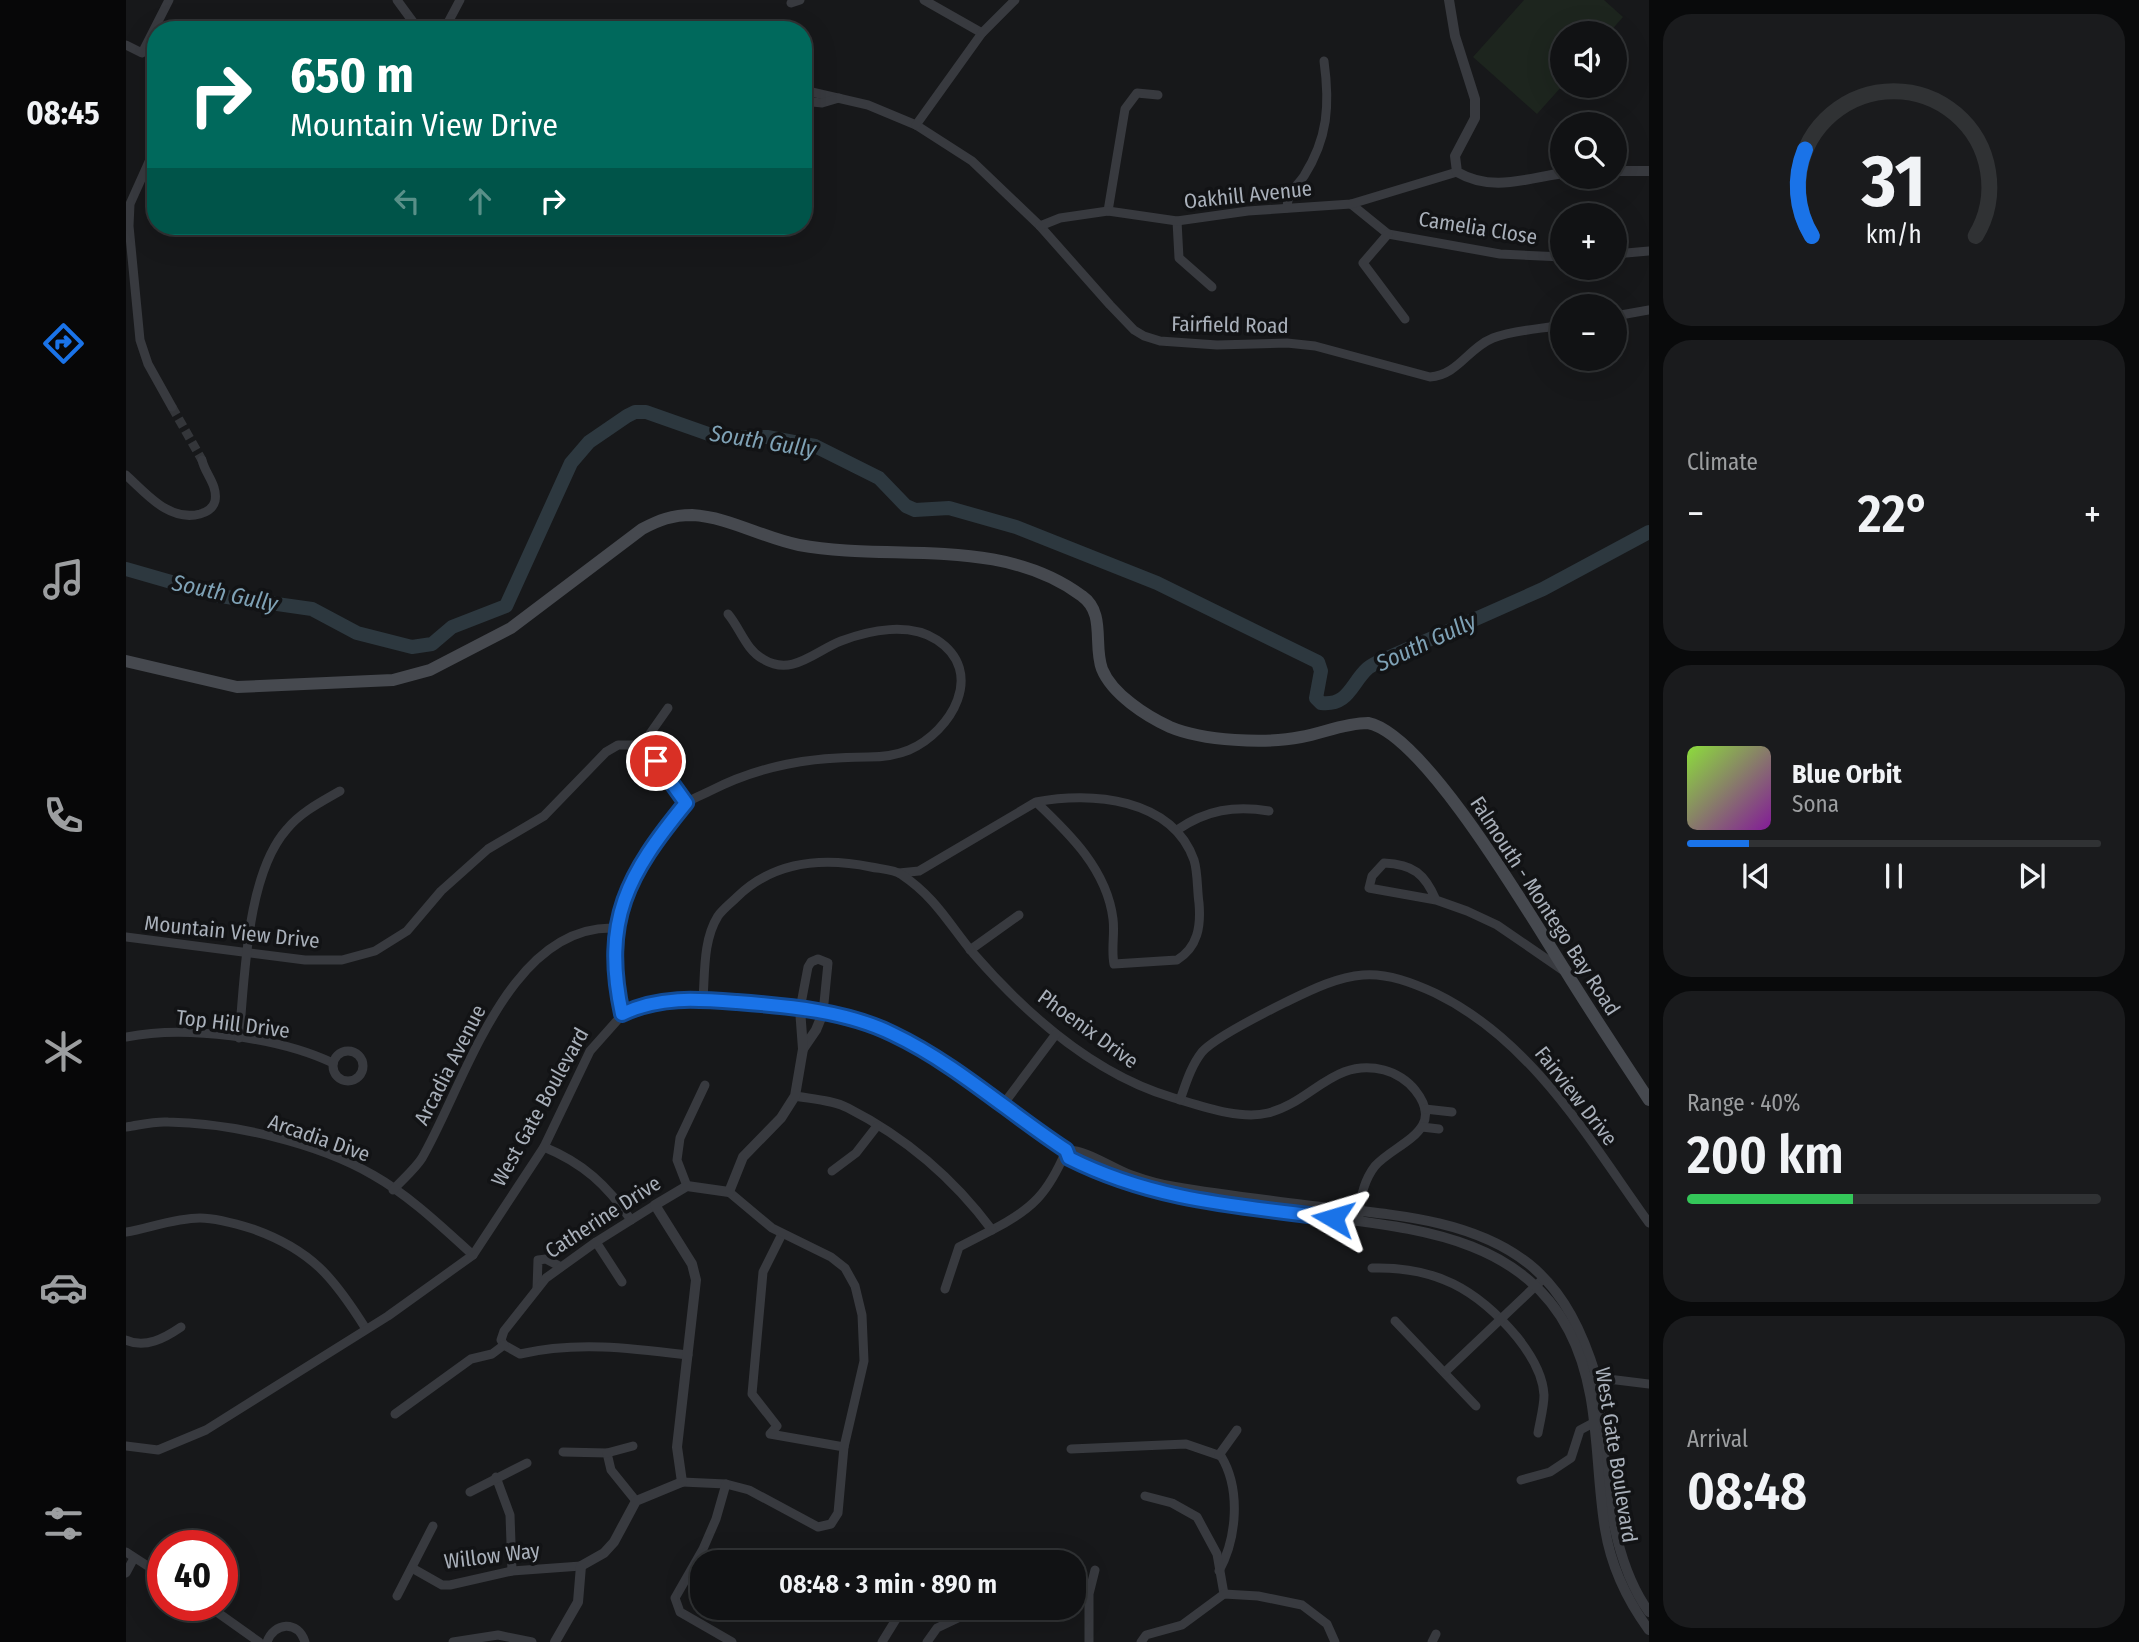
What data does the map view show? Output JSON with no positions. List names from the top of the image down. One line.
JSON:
{"streets":{"main road":["Falmouth - Montego Bay Road"],"street":["Oakhill Avenue","Camelia Close","Fairfield Road","Mountain View Drive","Top Hill Drive","Phoenix Drive","Arcadia Avenue","Fairview Drive","West Gate Boulevard","Arcadia Dive","Catherine Drive","Willow Way"]},"crossings":[["Oakhill Avenue","Camelia Close"],["Oakhill Avenue","Fairfield Road"],["Phoenix Drive","Fairview Drive"],["Phoenix Drive","West Gate Boulevard"],["Arcadia Avenue","Arcadia Dive"],["West Gate Boulevard","Arcadia Dive"]],"water":["South Gully"],"page":{"tabs":"08:45","map_buttons":["+","−"],"turn":["650 m","Mountain View Drive"],"tile":["Climate",["Range · 40%","200 km"],["Arrival","08:48"]],"heat":["−","22°","+"],"song":["Blue Orbit","Sona"],"limit":"40","trip":"08:48 · 3 min · 890 m","gauge":["31","km/h"]}}
